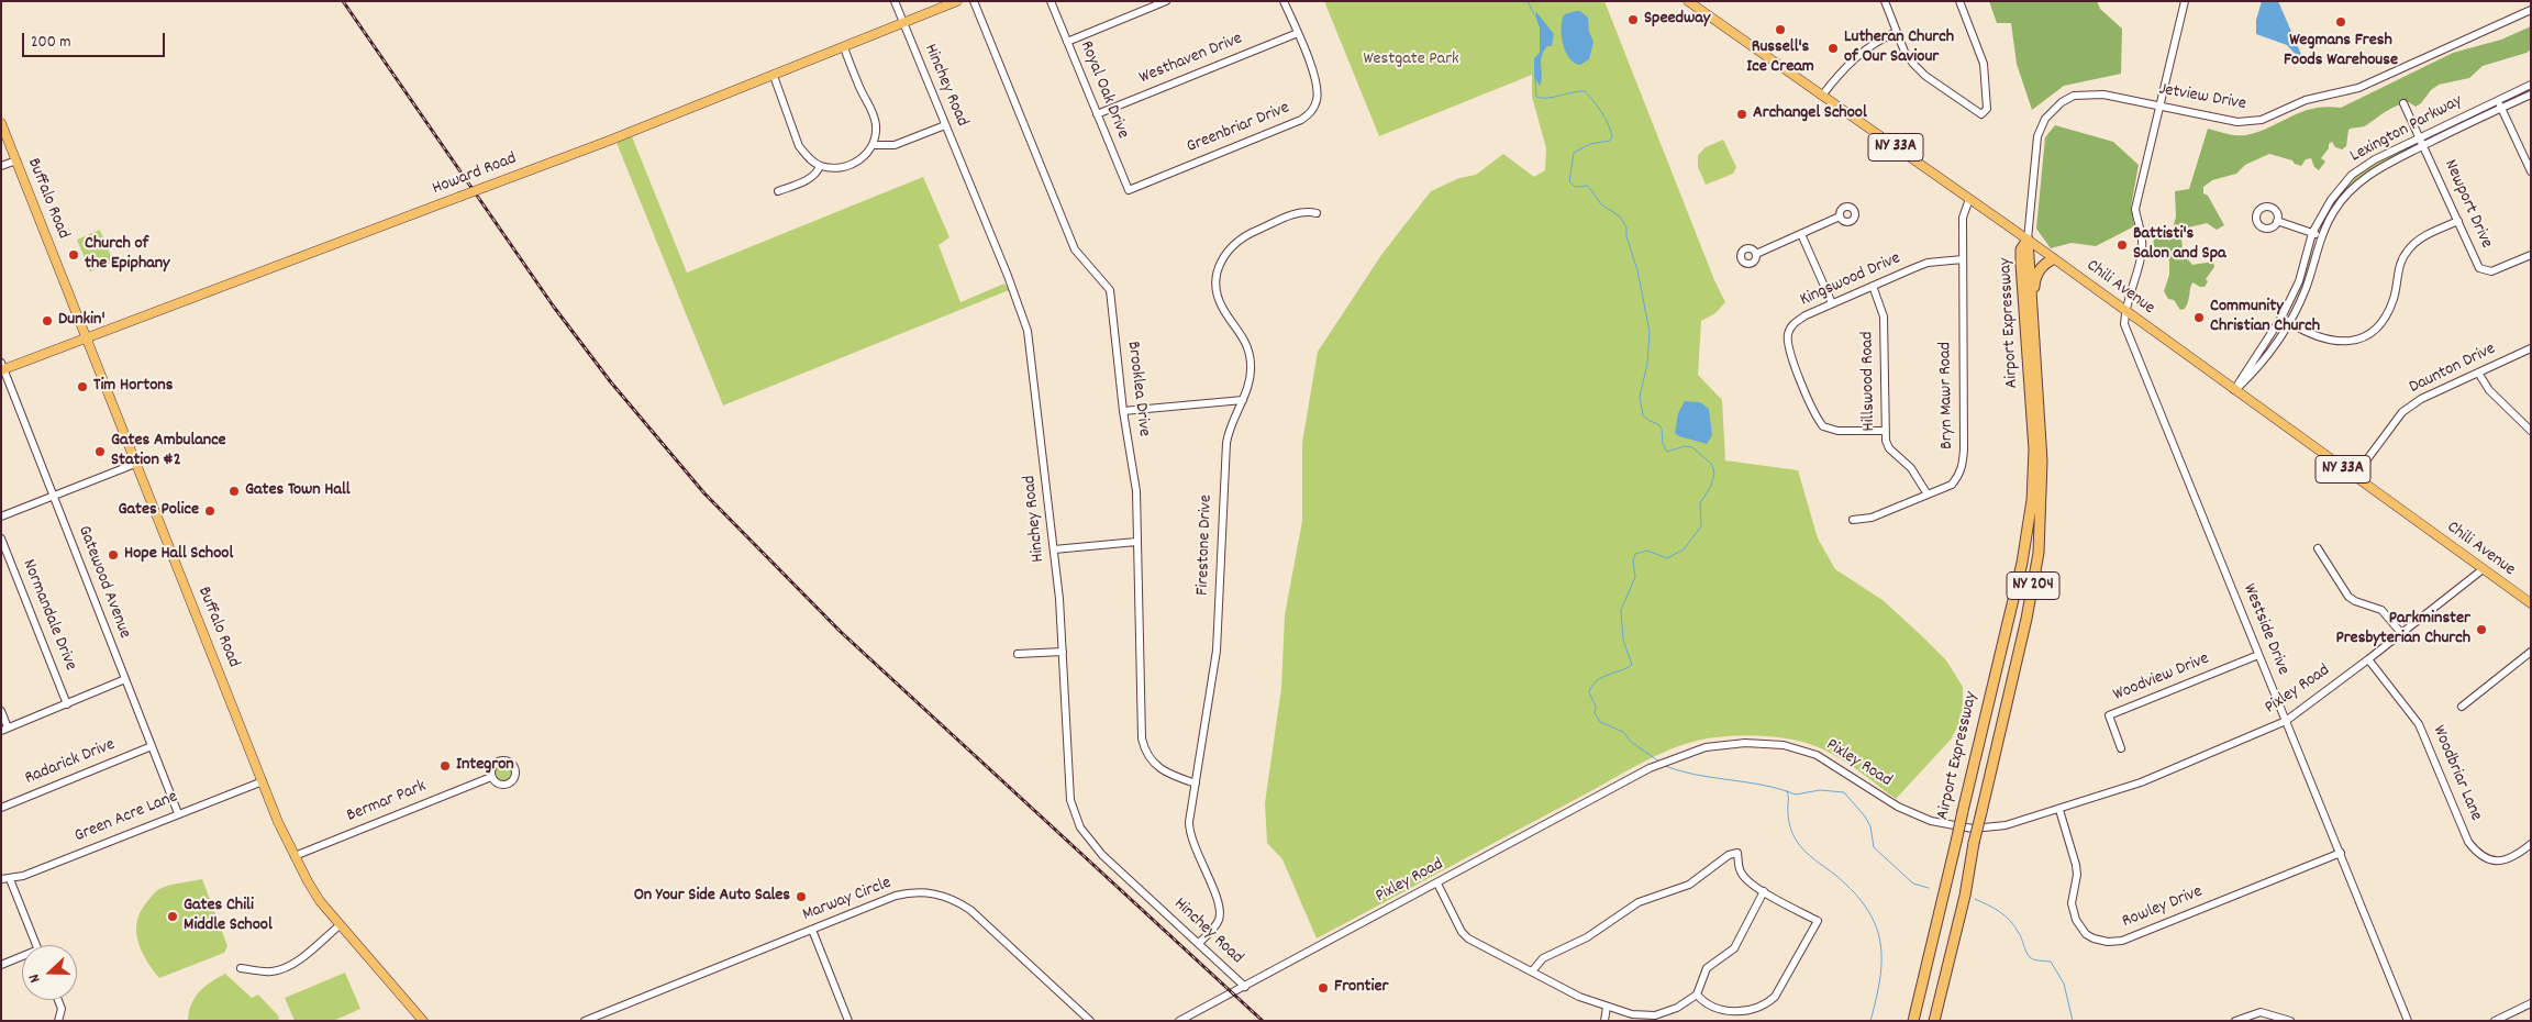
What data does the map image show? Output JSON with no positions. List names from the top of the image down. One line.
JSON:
{"streets":{"highway":["Airport Expressway","NY 204"],"main road":["NY 33A","Howard Road","Buffalo Road","Chili Avenue"],"street":["Westhaven Drive","Hinchey Road","Royal Oak Drive","Jetview Drive","Greenbriar Drive","Lexington Parkway","Newport Drive","Kingswood Drive","Daunton Drive","Hillswood Road","Brooklea Drive","Bryn Mawr Road","Firestone Drive","Gatewood Avenue","Normandale Drive","Westside Drive","Woodview Drive","Pixley Road","Radarick Drive","Woodbriar Lane","Bermar Park","Green Acre Lane","Marway Circle","Rowley Drive"]},"crossings":[["Westhaven Drive","Royal Oak Drive"],["Westhaven Drive","Greenbriar Drive"],["Hinchey Road","Howard Road"],["Hinchey Road","Firestone Drive"],["Hinchey Road","Pixley Road"],["Royal Oak Drive","Greenbriar Drive"],["Jetview Drive","Chili Avenue"],["Jetview Drive","Airport Expressway"],["Lexington Parkway","Newport Drive"],["Lexington Parkway","Chili Avenue"],["Howard Road","Buffalo Road"],["Howard Road","Gatewood Avenue"],["Buffalo Road","Bermar Park"],["Buffalo Road","Green Acre Lane"],["Kingswood Drive","Hillswood Road"],["Kingswood Drive","Bryn Mawr Road"],["Chili Avenue","Airport Expressway"],["Chili Avenue","Daunton Drive"],["Chili Avenue","Bryn Mawr Road"],["Chili Avenue","Westside Drive"],["Chili Avenue","Pixley Road"],["Hillswood Road","Bryn Mawr Road"],["Brooklea Drive","Firestone Drive"],["Gatewood Avenue","Radarick Drive"],["Gatewood Avenue","Green Acre Lane"],["Westside Drive","Woodview Drive"],["Westside Drive","Pixley Road"],["Westside Drive","Rowley Drive"],["Pixley Road","Woodbriar Lane"],["Pixley Road","Rowley Drive"]],"parks":["Westgate Park"],"places":["Speedway","Wegmans Fresh Foods Warehouse","Russell's Ice Cream","Lutheran Church of Our Saviour","Archangel School","Battisti's Salon and Spa","Church of the Epiphany","Community Christian Church","Dunkin'","Tim Hortons","Gates Ambulance Station #2","Gates Town Hall","Gates Police","Hope Hall School","Parkminster Presbyterian Church","Integron","On Your Side Auto Sales","Gates Chili Middle School","Frontier"],"scale_bar":"200 m","north":"left"}
